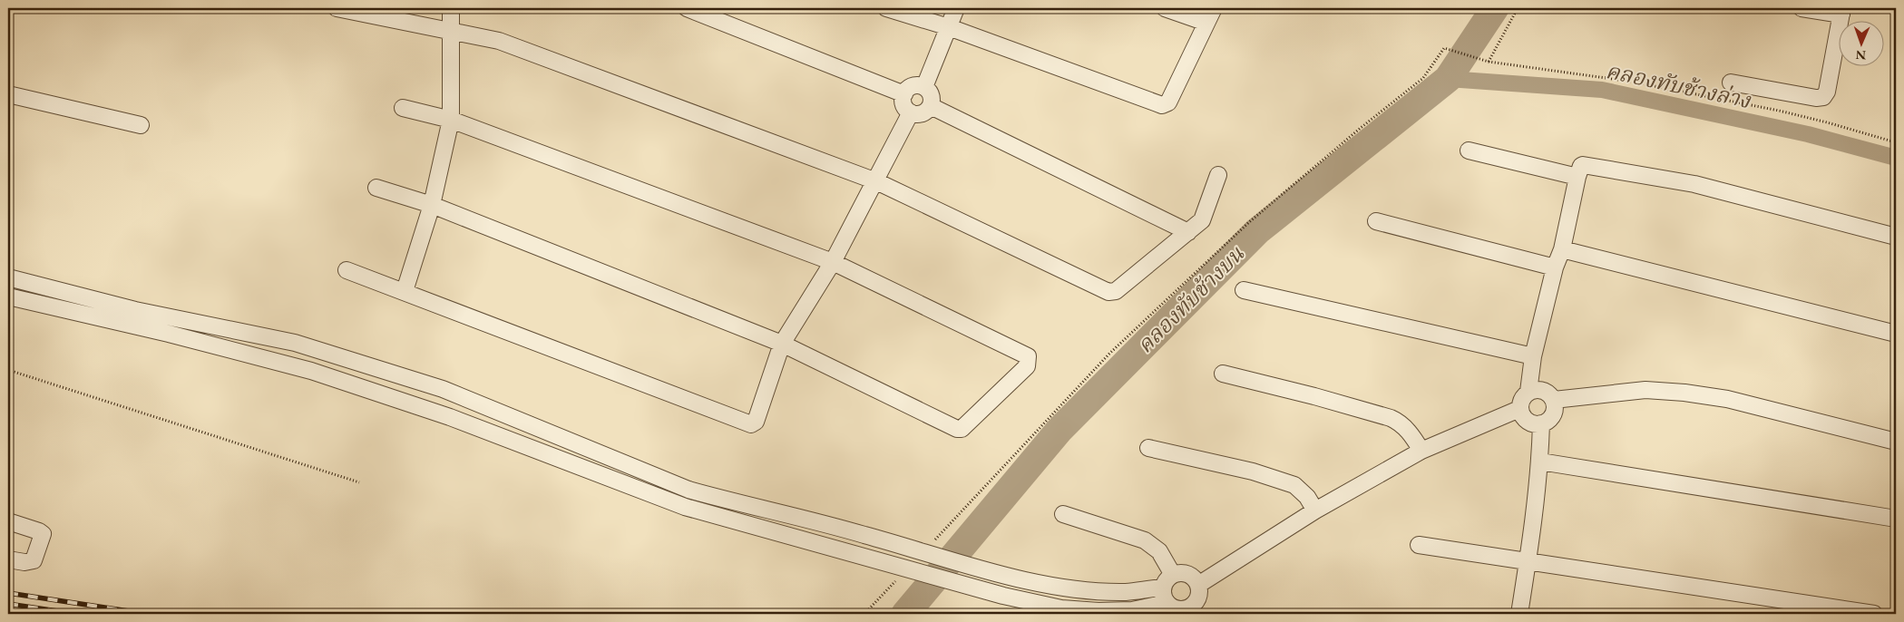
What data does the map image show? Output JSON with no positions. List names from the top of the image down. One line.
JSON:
{"water":["คลองทับช้างล่าง","คลองทับช้างบน"],"north":"bottom"}
